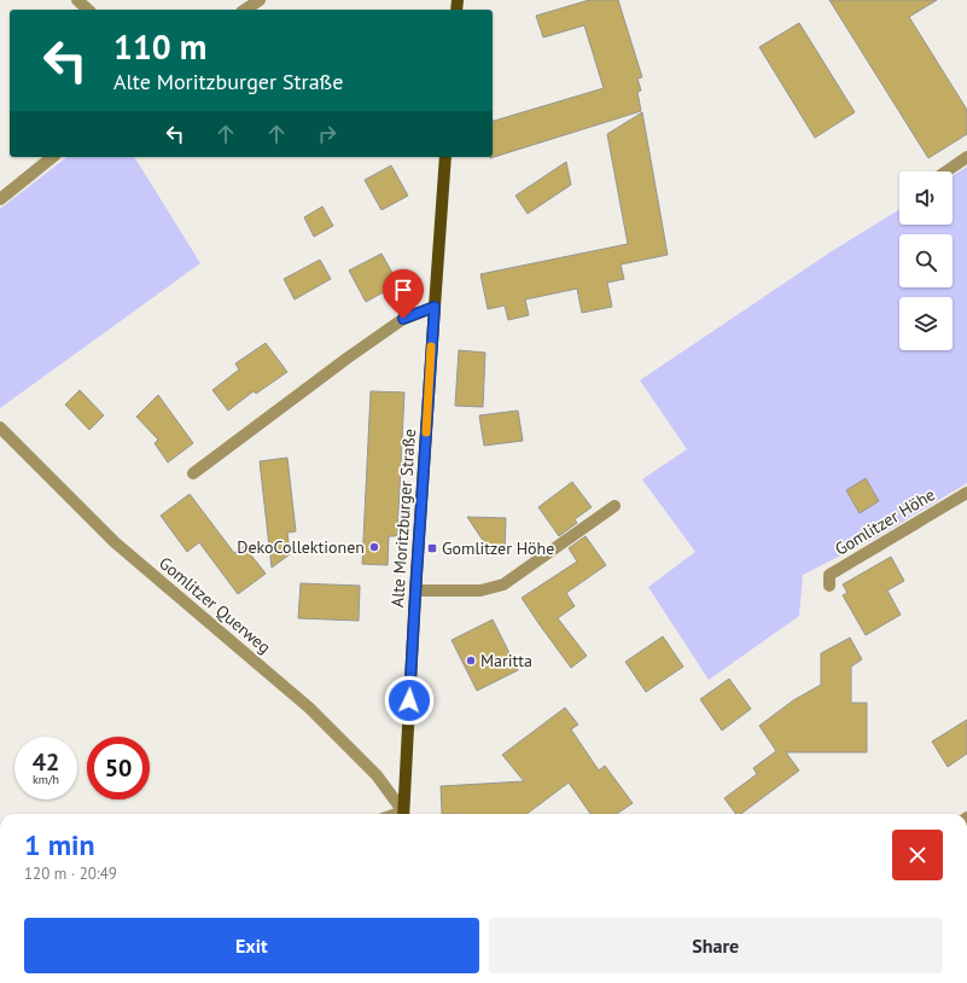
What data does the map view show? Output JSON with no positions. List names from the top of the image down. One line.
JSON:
{"streets":{"main road":["Alte Moritzburger Straße"],"street":["Gomlitzer Höhe","Gomlitzer Querweg"]},"places":{"other":["DekoCollektionen","Maritta"],"transit":["Gomlitzer Höhe"]},"page":{"turn":["110 m","Alte Moritzburger Straße"],"speed":"42 km/h","limit":"50","heading":["1 min","120 m · 20:49"],"buttons":["Exit","Share"]}}
